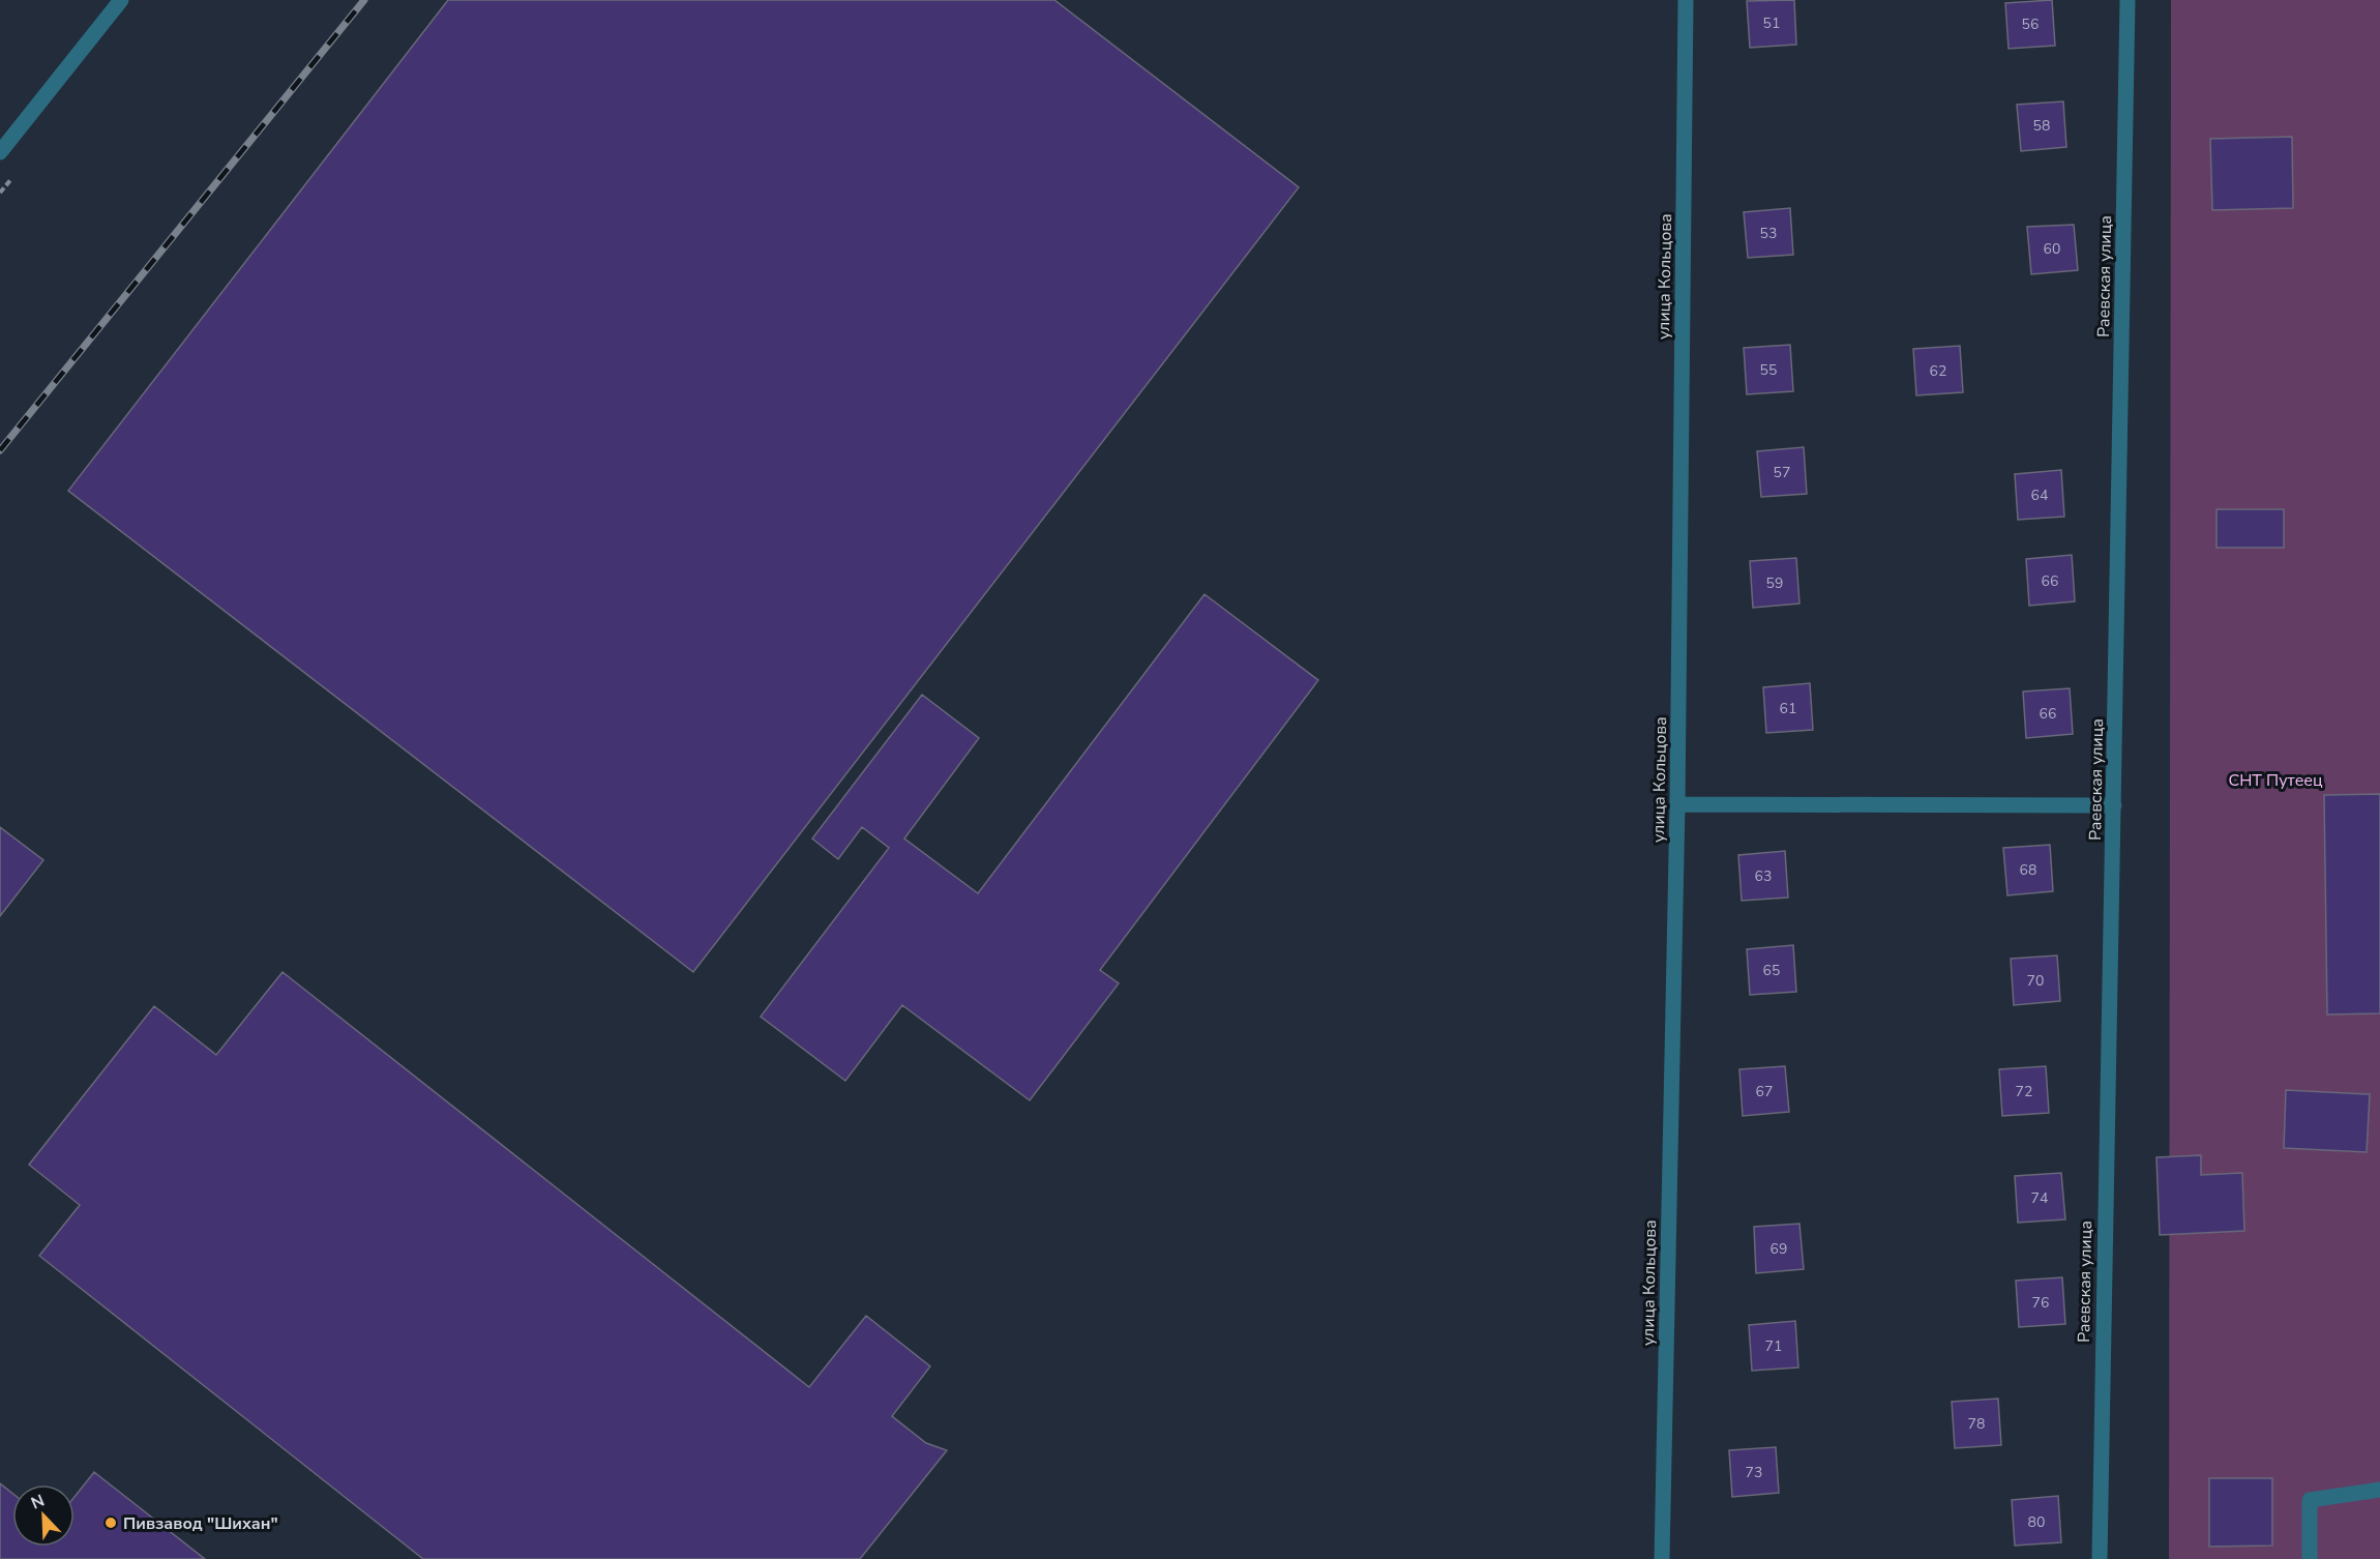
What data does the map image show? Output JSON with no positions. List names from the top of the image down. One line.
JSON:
{"streets":{"street":["улица Кольцова","Раевская улица"]},"parks":["СНТ Путеец"],"places":["Пивзавод \"Шихан\""],"house_numbers":["51","56","58","53","60","55","62","57","64","66","59","61","66","68","63","65","70","67","72","74","69","76","71","78","73","80"],"north":"top left"}
